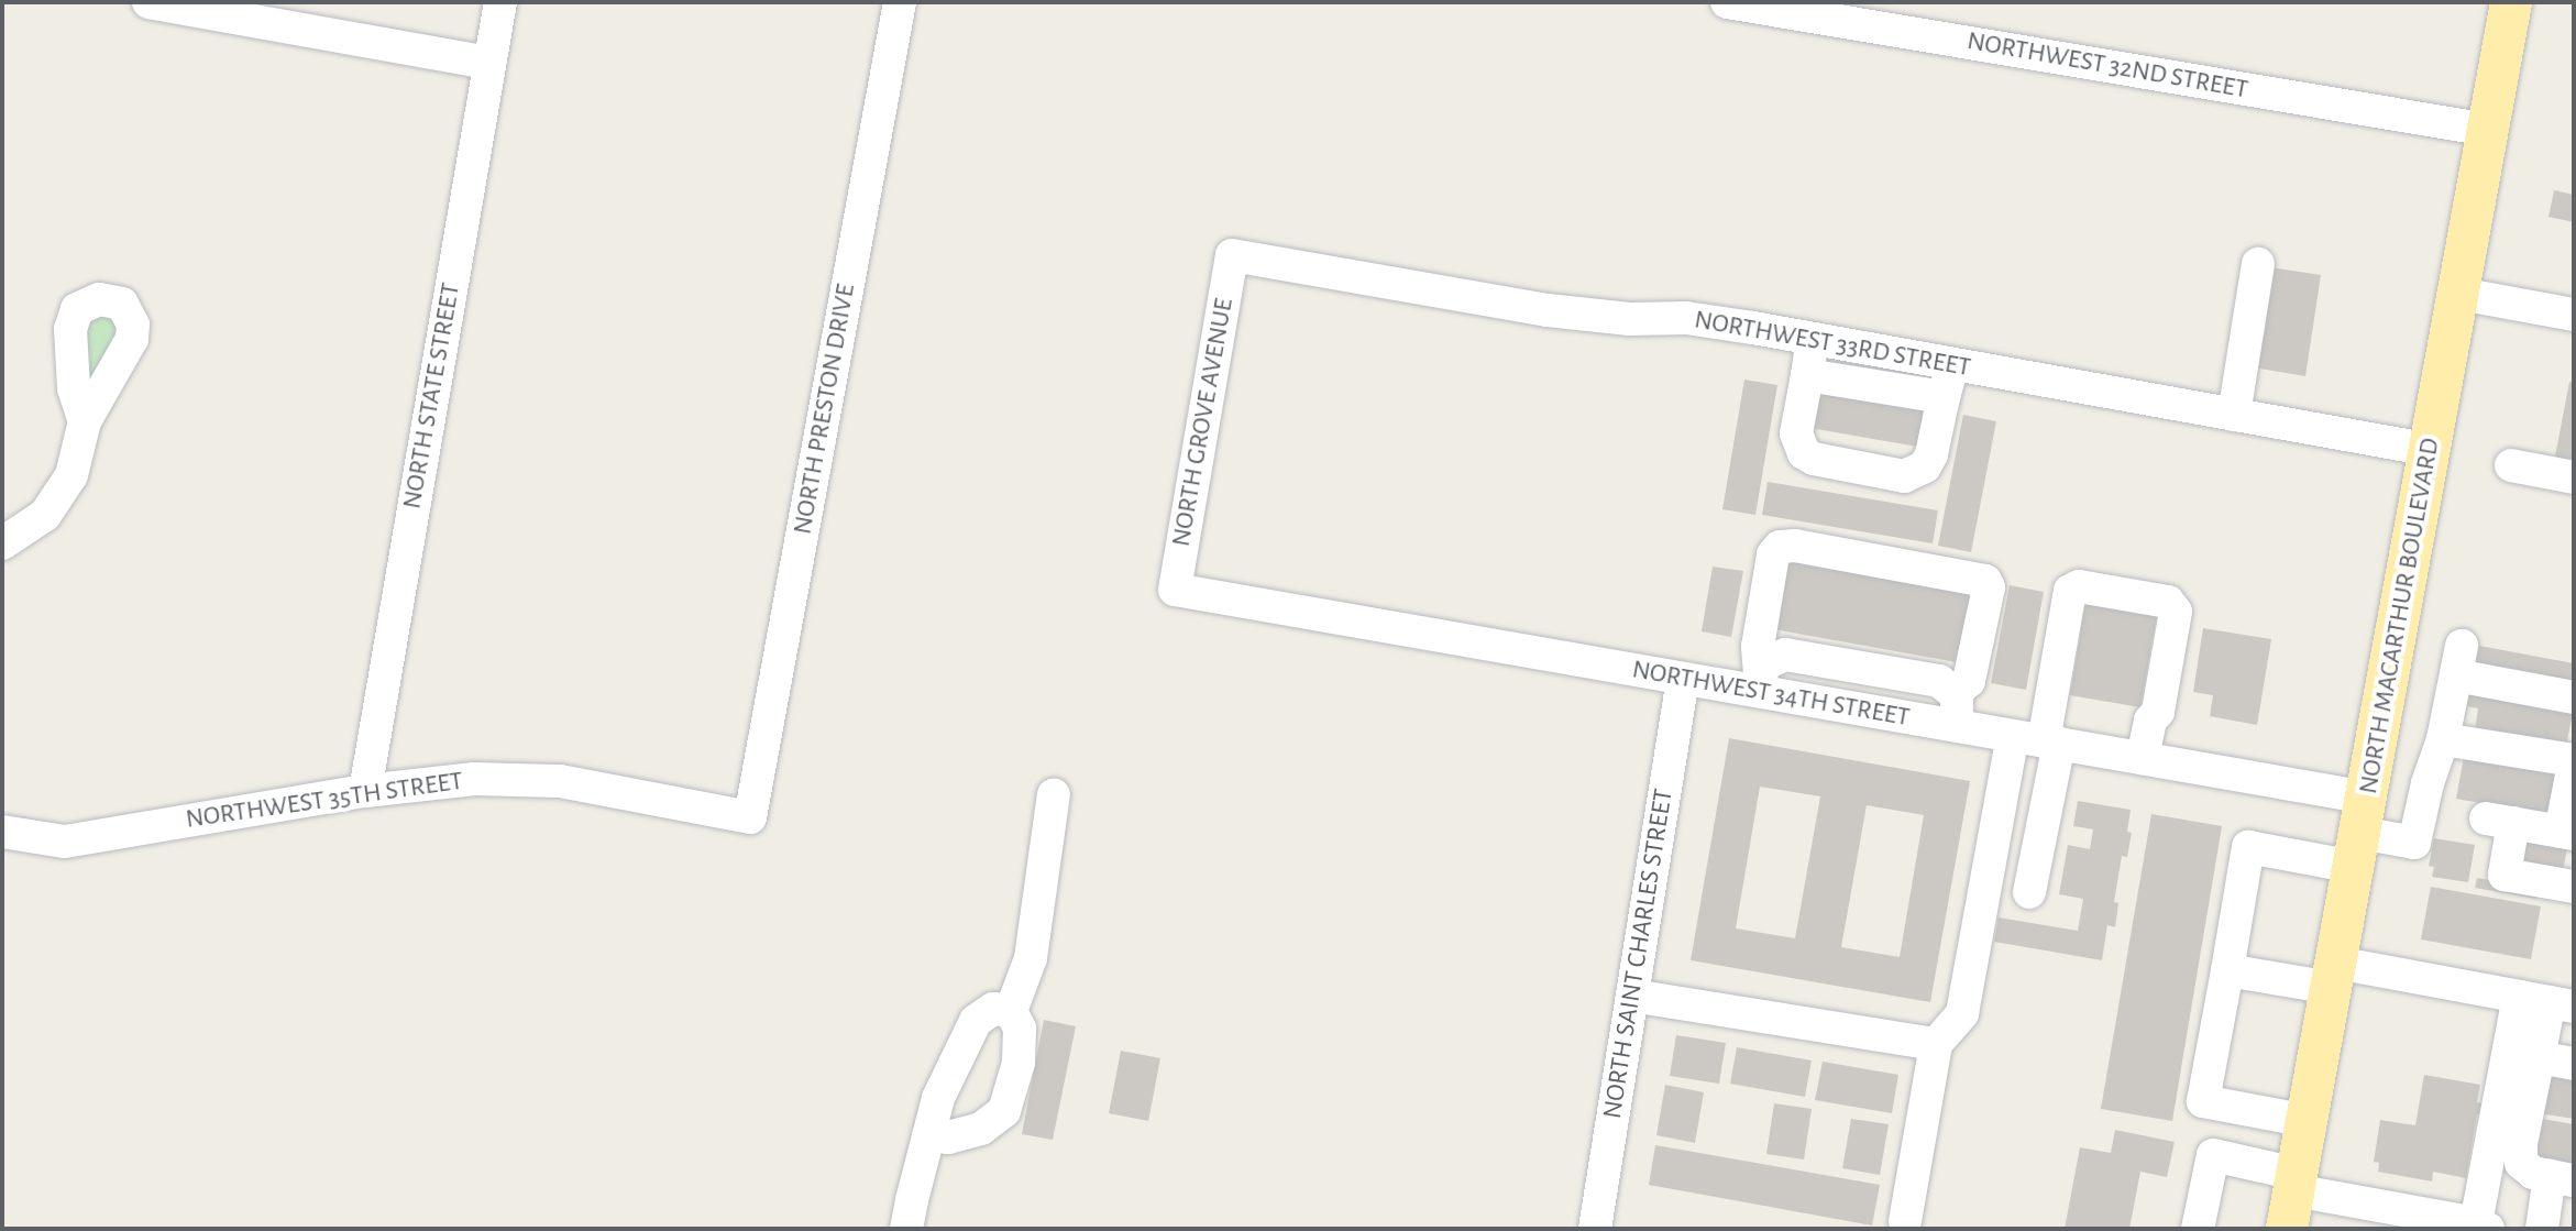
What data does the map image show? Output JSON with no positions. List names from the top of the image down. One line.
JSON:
{"streets":{"main road":["NORTH MACARTHUR BOULEVARD"],"street":["NORTHWEST 32ND STREET","NORTHWEST 33RD STREET","NORTH STATE STREET","NORTH PRESTON DRIVE","NORTH GROVE AVENUE","NORTHWEST 34TH STREET","NORTHWEST 35TH STREET","NORTH SAINT CHARLES STREET"]},"crossings":[["NORTHWEST 32ND STREET","NORTH MACARTHUR BOULEVARD"],["NORTHWEST 33RD STREET","NORTH GROVE AVENUE"],["NORTHWEST 33RD STREET","NORTH MACARTHUR BOULEVARD"],["NORTH STATE STREET","NORTHWEST 35TH STREET"],["NORTH PRESTON DRIVE","NORTHWEST 35TH STREET"],["NORTH GROVE AVENUE","NORTHWEST 34TH STREET"],["NORTH MACARTHUR BOULEVARD","NORTHWEST 34TH STREET"],["NORTHWEST 34TH STREET","NORTH SAINT CHARLES STREET"]]}
